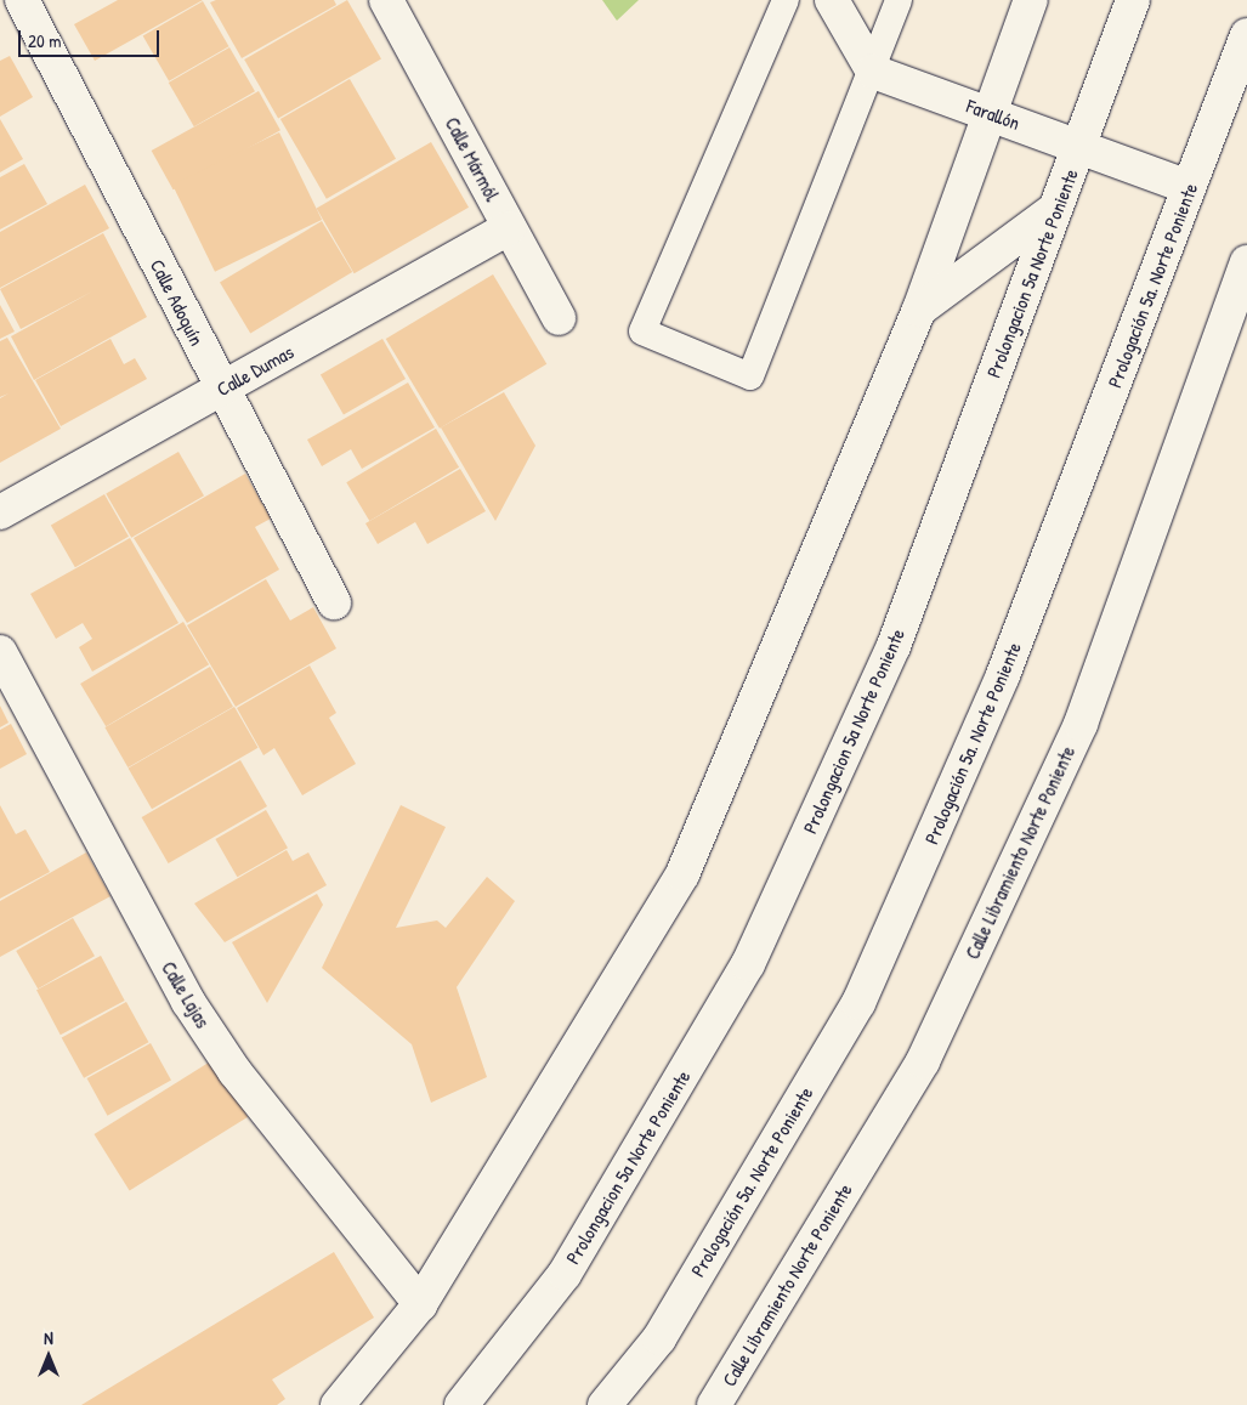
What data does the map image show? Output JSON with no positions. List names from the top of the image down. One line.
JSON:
{"streets":{"street":["Farallón","Calle Mármól","Prolongacion 5a Norte Poniente","Prologación 5a. Norte Poniente","Calle Adoquín","Calle Dumas","Calle Libramiento Norte Poniente","Calle Lajas"]},"crossings":[["Farallón","Prolongacion 5a Norte Poniente"],["Farallón","Prologación 5a. Norte Poniente"],["Calle Mármól","Calle Dumas"],["Calle Adoquín","Calle Dumas"]],"scale_bar":"20 m","north":"top"}
